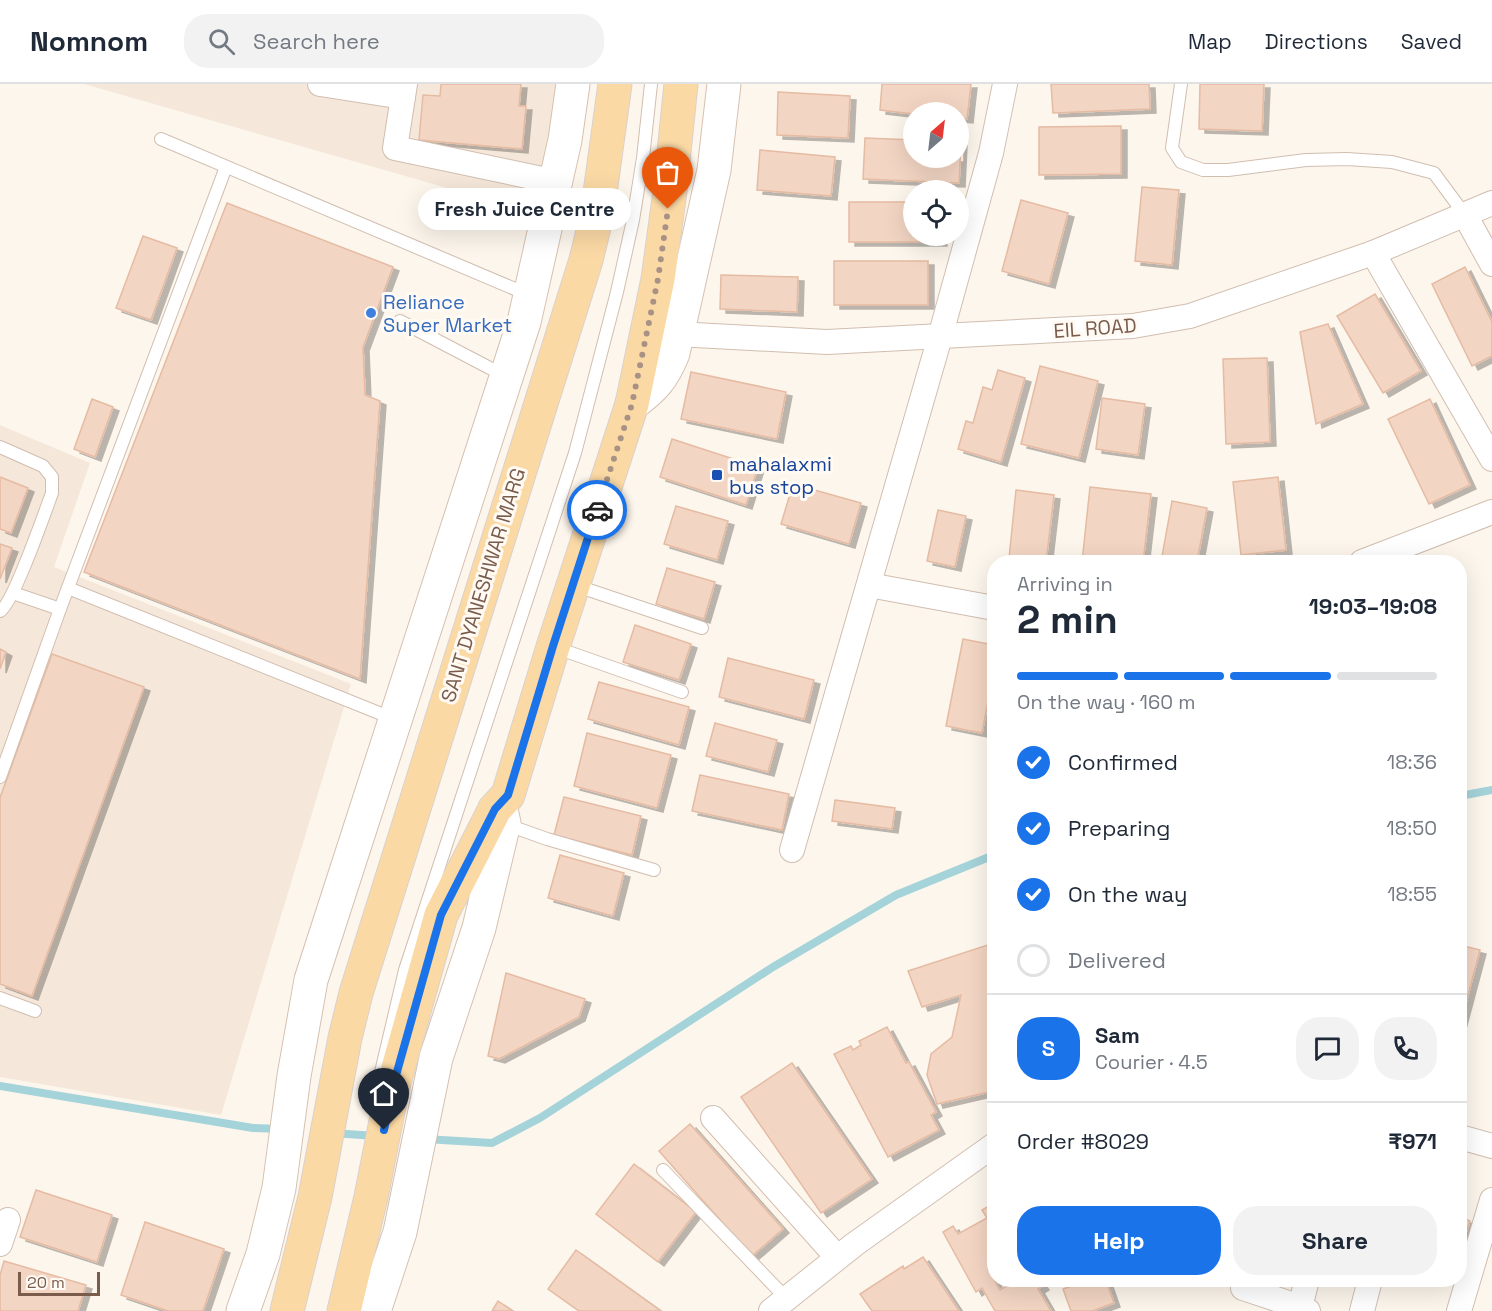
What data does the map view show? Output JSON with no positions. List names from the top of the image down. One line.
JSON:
{"streets":{"main road":["SANT DYANESHWAR MARG"],"street":["EIL ROAD"]},"places":{"other":["Fresh Juice Centre","Reliance Super Market"],"transit":["mahalaxmi bus stop"]},"scale_bar":"20 m","north":"top right","page":{"header":"Nomnom","search":"Search here","nav":["Map","Directions","Saved"],"bubble":"Fresh Juice Centre","heading":["2 min","Arriving in","19:03–19:08"],"panel":["Sam","Courier · 4.5","Order #8029","₹971"],"bar":"On the way · 160 m","list":[["Confirmed","18:36"],["Preparing","18:50"],["On the way","18:55"],"Delivered"],"round":"S","buttons":["Help","Share"],"scale":"20 m"}}
